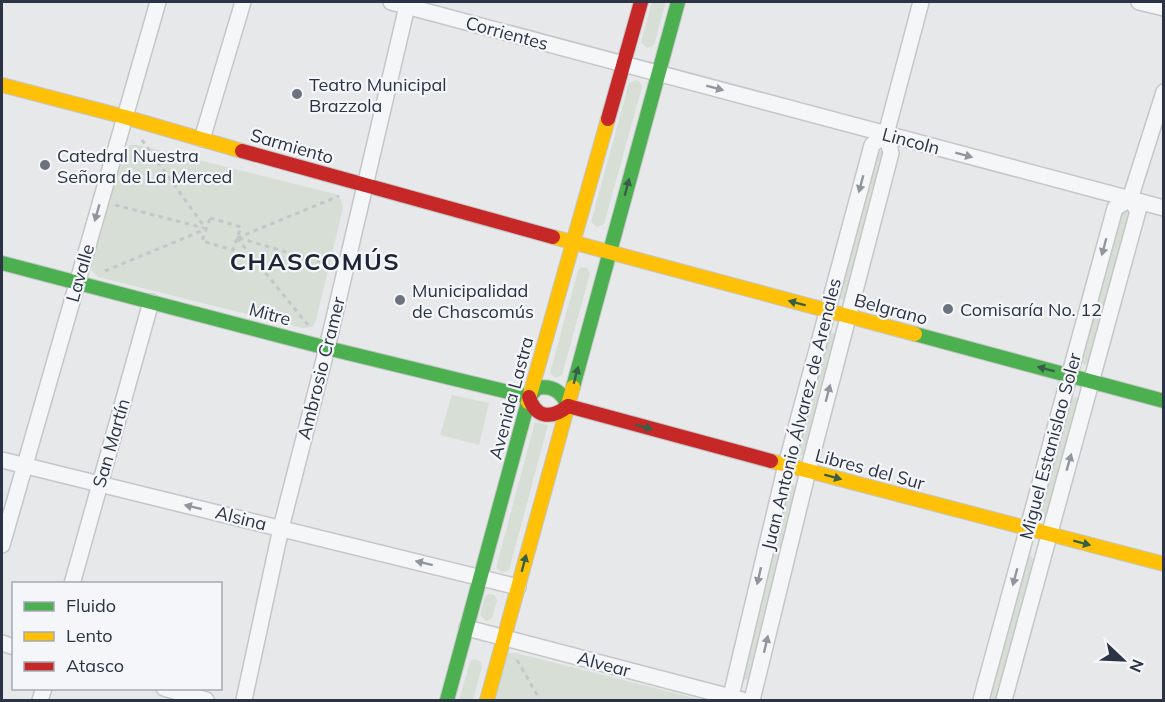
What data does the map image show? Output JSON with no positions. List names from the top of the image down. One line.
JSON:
{"streets":{"main road":["Sarmiento","Belgrano","Mitre","Avenida Lastra","Libres del Sur"],"street":["Corrientes","Lincoln","Lavalle","Ambrosio Cramer","Juan Antonio Álvarez de Arenales","San Martín","Miguel Estanislao Soler","Alsina","Alvear"]},"crossings":[["Corrientes","Lincoln"],["Corrientes","Ambrosio Cramer"],["Corrientes","Avenida Lastra"],["Lincoln","Juan Antonio Álvarez de Arenales"],["Lincoln","Miguel Estanislao Soler"],["Sarmiento","Lavalle"],["Sarmiento","Belgrano"],["Sarmiento","Ambrosio Cramer"],["Sarmiento","Avenida Lastra"],["Lavalle","Mitre"],["Lavalle","Alsina"],["Belgrano","Avenida Lastra"],["Belgrano","Juan Antonio Álvarez de Arenales"],["Belgrano","Miguel Estanislao Soler"],["Mitre","Ambrosio Cramer"],["Mitre","Avenida Lastra"],["Mitre","San Martín"],["Mitre","Libres del Sur"],["Ambrosio Cramer","Alsina"],["Avenida Lastra","Libres del Sur"],["Avenida Lastra","Alsina"],["Avenida Lastra","Alvear"],["Juan Antonio Álvarez de Arenales","Libres del Sur"],["Juan Antonio Álvarez de Arenales","Alvear"],["San Martín","Alsina"],["Miguel Estanislao Soler","Libres del Sur"]],"one_way":["Lincoln","Belgrano","Libres del Sur","Alsina"],"districts":["CHASCOMÚS"],"places":["Teatro Municipal Brazzola","Catedral Nuestra Señora de La Merced","Municipalidad de Chascomús","Comisaría No. 12"],"legend":["Fluido","Lento","Atasco"],"north":"bottom right"}
